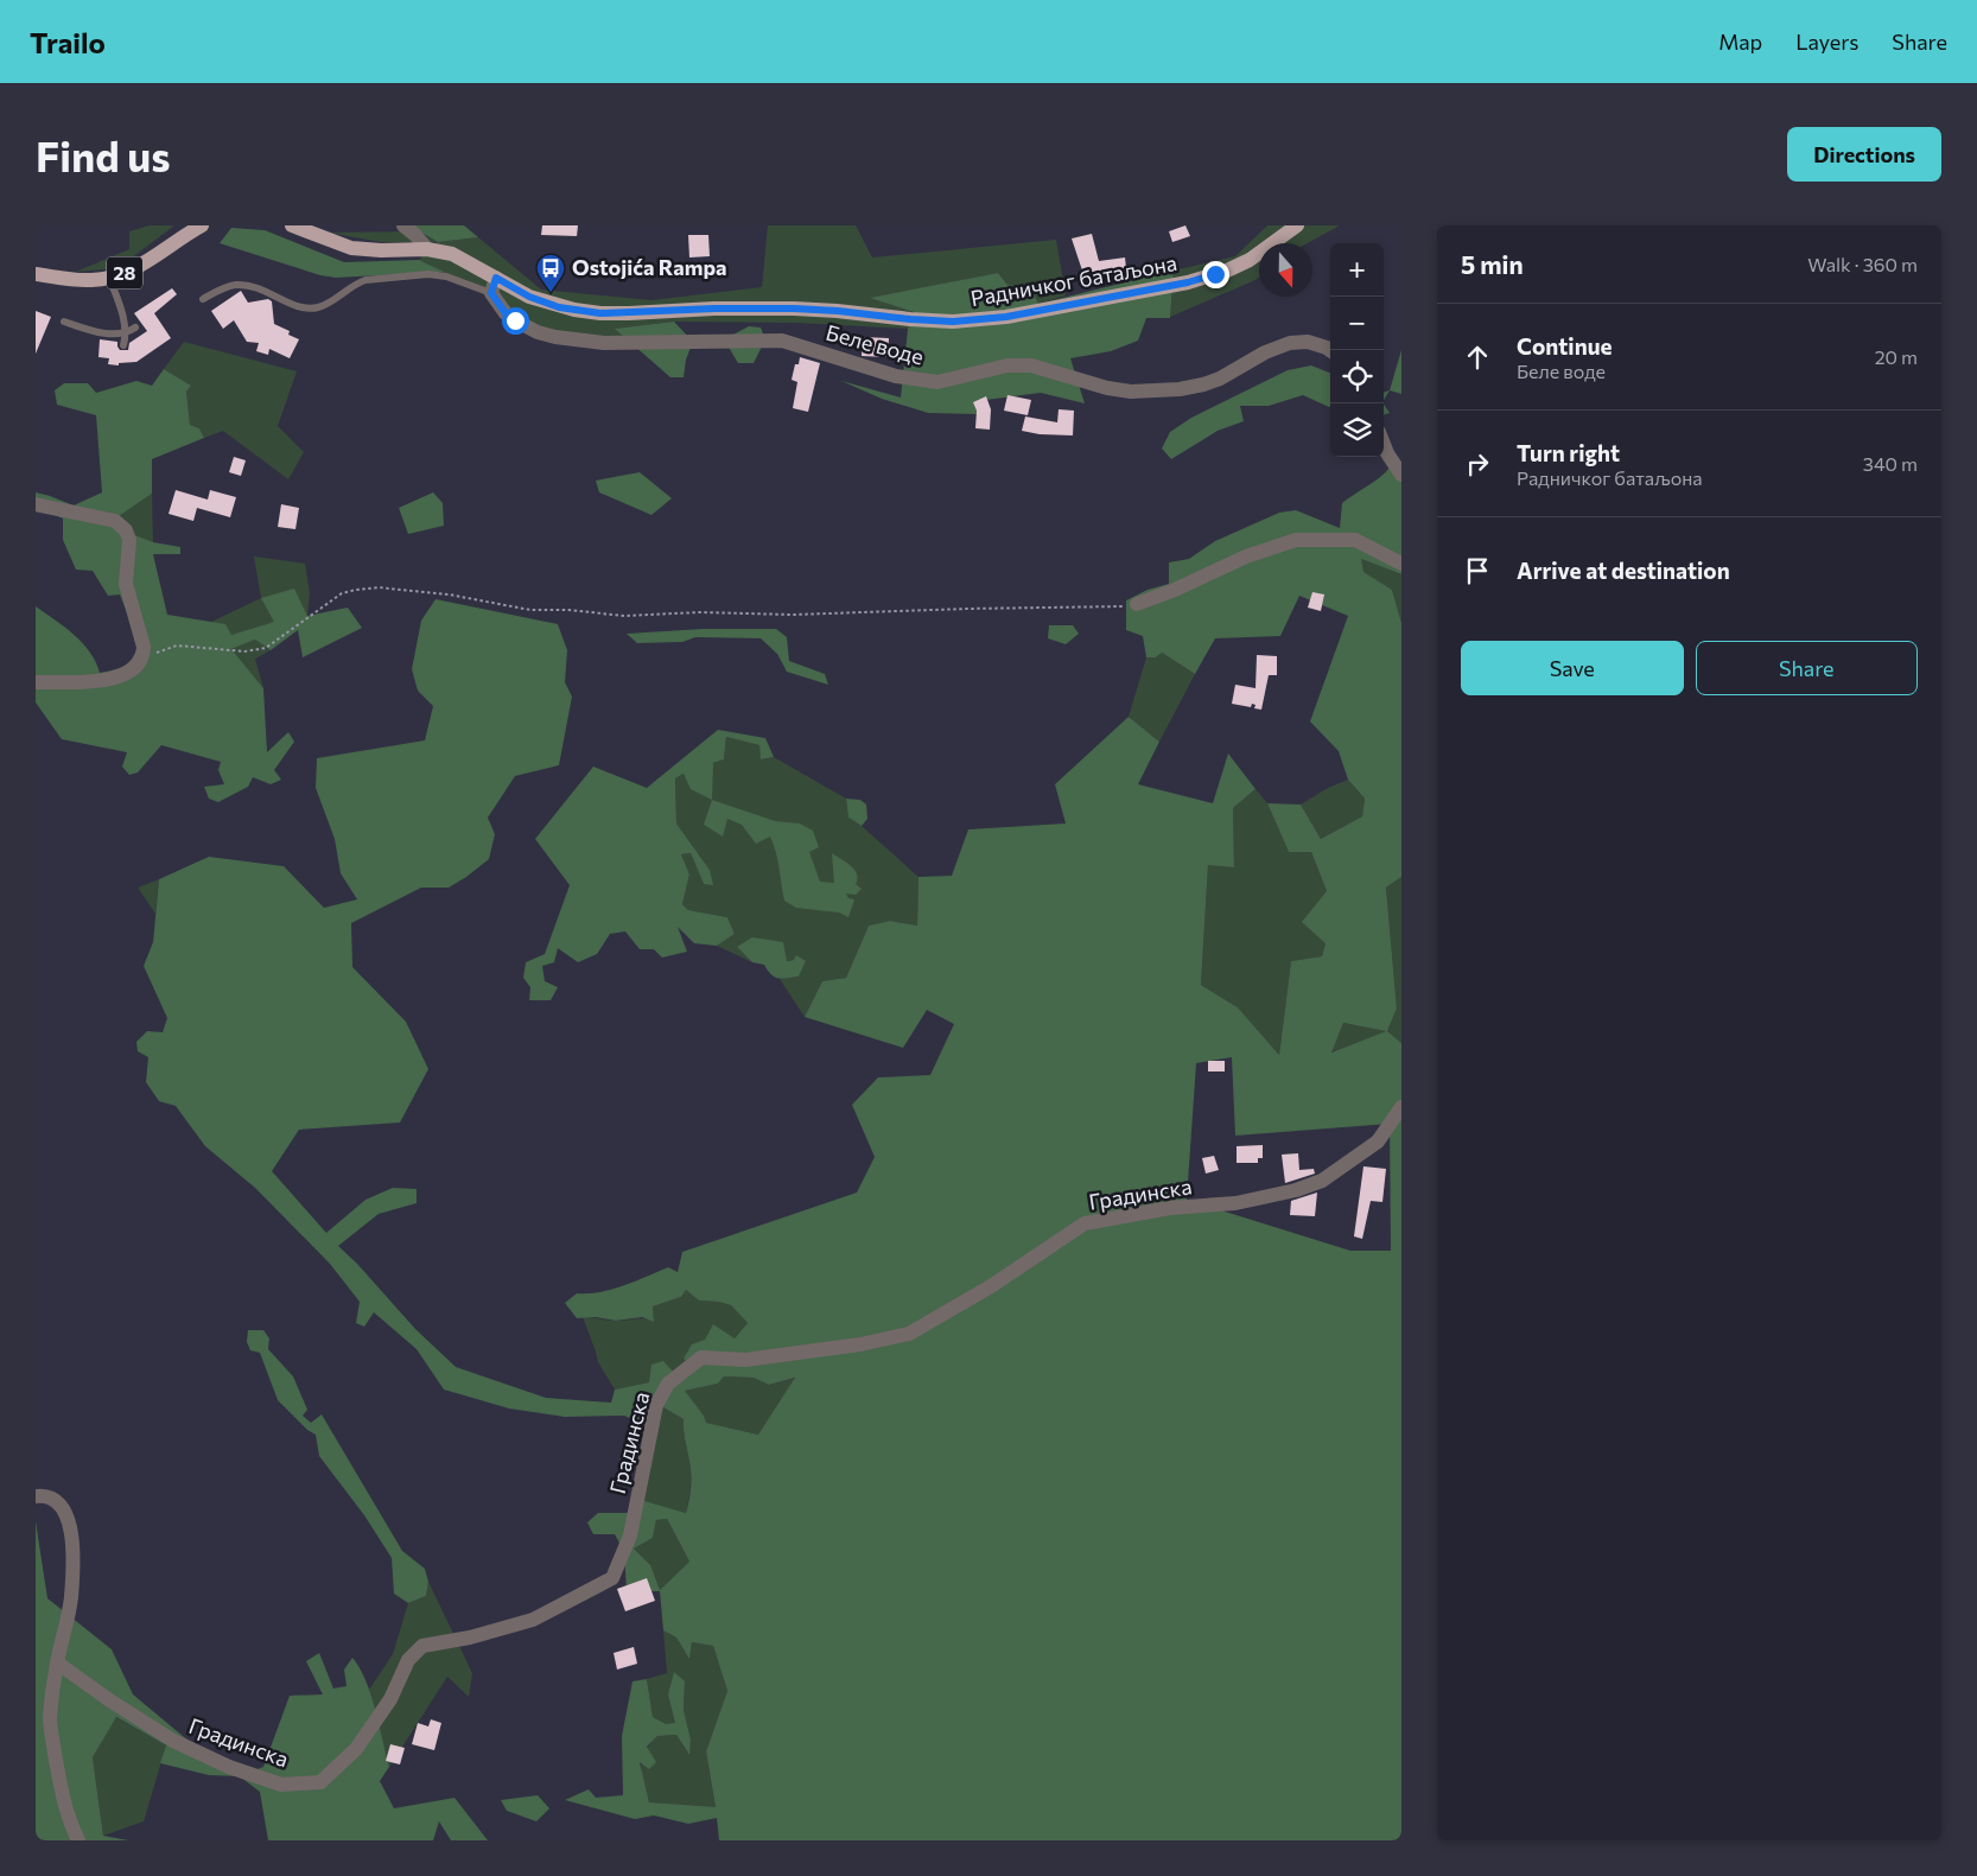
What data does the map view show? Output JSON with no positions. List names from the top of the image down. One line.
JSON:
{"streets":{"main road":["28","Радничког батаљона"],"street":["Беле воде","Градинска"]},"crossings":[["Радничког батаљона","Беле воде"]],"places":{"bus stop":["Ostojića Rampa"]},"north":"bottom","page":{"header":"Trailo","nav":["Map","Layers","Share"],"buttons":["Directions",["Save","Share"]],"title":"Find us","heading":["5 min","Walk · 360 m"],"map_buttons":["+","−"],"list":[["Continue","Беле воде","20 m"],["Turn right","Радничког батаљона","340 m"],"Arrive at destination"]}}
